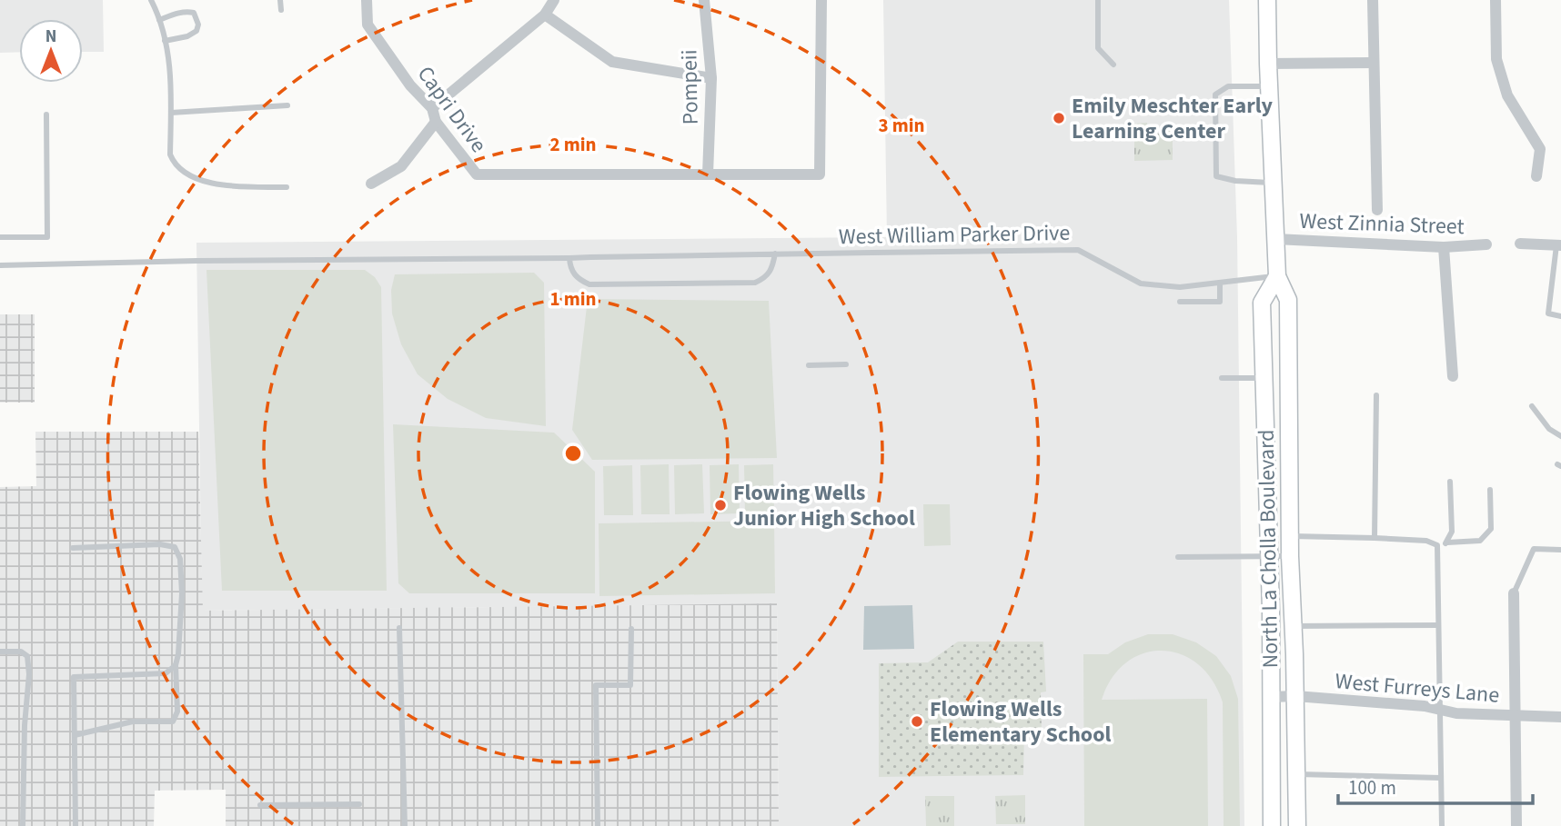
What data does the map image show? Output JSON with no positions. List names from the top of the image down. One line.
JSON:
{"streets":{"street":["Pompeii","Capri Drive","West Zinnia Street","North La Cholla Boulevard","West Furreys Lane"],"lane":["West William Parker Drive"]},"crossings":[["Pompeii","Capri Drive"],["West Zinnia Street","North La Cholla Boulevard"],["West William Parker Drive","North La Cholla Boulevard"],["North La Cholla Boulevard","West Furreys Lane"]],"places":["Emily Meschter Early Learning Center","Flowing Wells Junior High School","Flowing Wells Elementary School"],"scale_bar":"100 m","north":"top","rings":["3 min","2 min","1 min"]}
